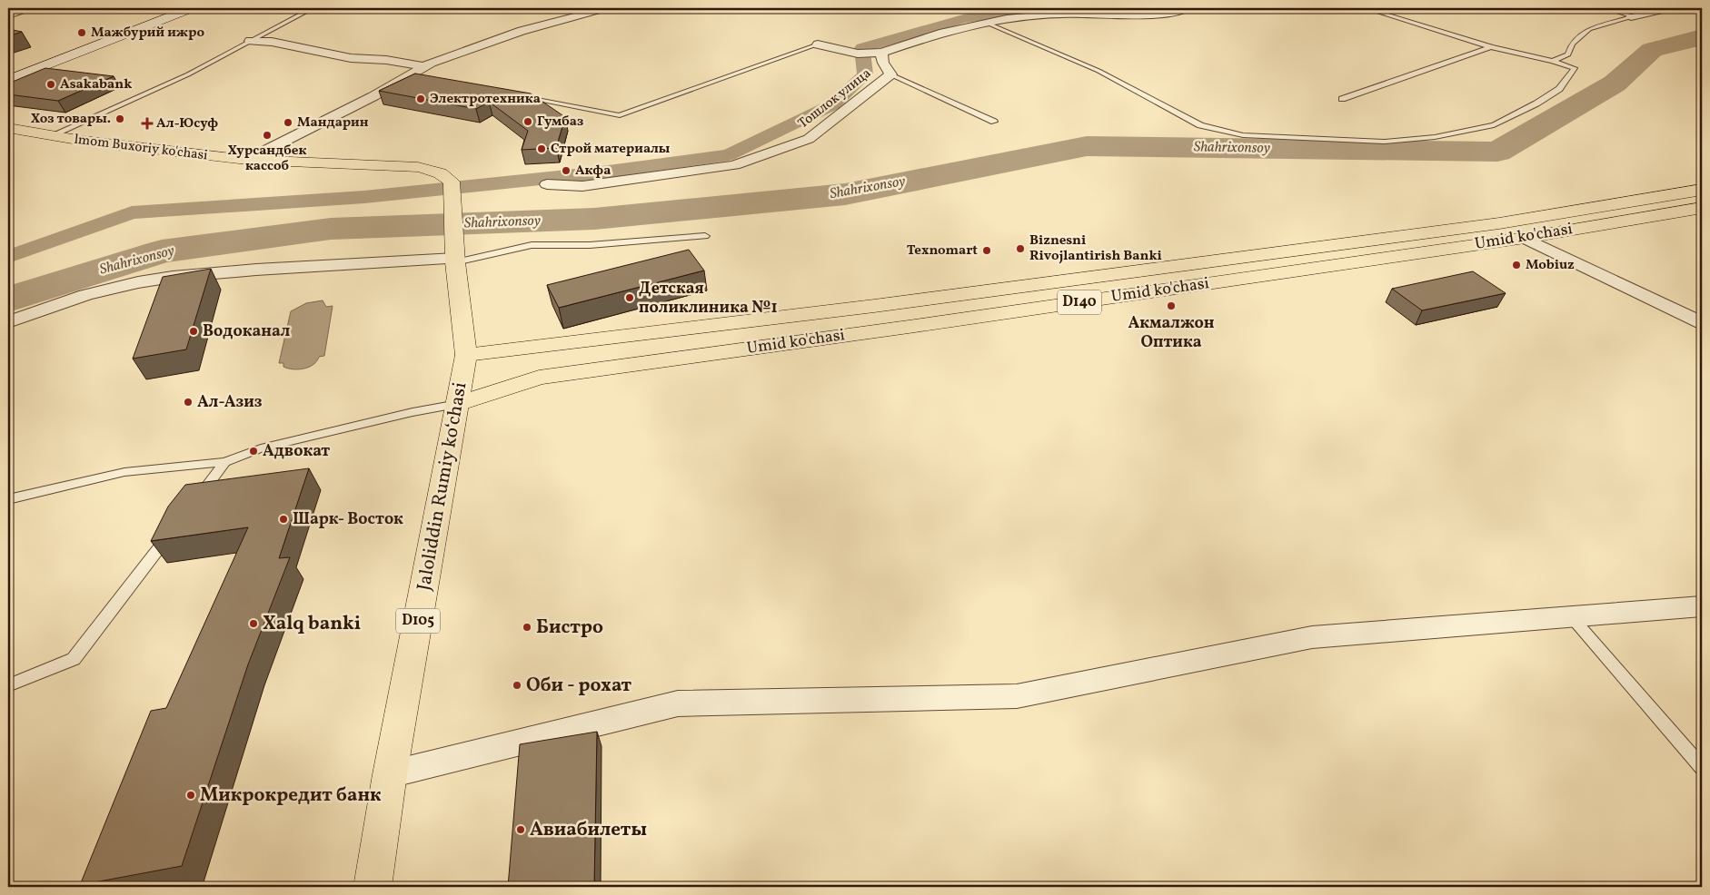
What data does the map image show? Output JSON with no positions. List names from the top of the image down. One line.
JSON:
{"streets":{"main road":["lmom Buxoriy ko'chasi","Umid ko'chasi","D140","Jaloliddin Rumiy koʻchasi","D105"],"street":["Тошлок улица"]},"crossings":[["lmom Buxoriy ko'chasi","Umid ko'chasi"],["lmom Buxoriy ko'chasi","Jaloliddin Rumiy koʻchasi"],["Umid ko'chasi","Jaloliddin Rumiy koʻchasi"]],"water":["Shahrixonsoy"],"places":{"other":["Мажбурий ижро","Asakabank","Электротехника","Хоз товары.","Гумбаз","Мандарин","Хурсандбек кассоб","Строй материалы","Акфа","Biznesni Rivojlantirish Banki","Texnomart","Mobiuz","Детская поликлиника №1","Акмалжон Оптика","Водоканал","Ал-Азиз","Адвокат","Шарк- Восток","Xalq banki","Бистро","Оби - рохат","Микрокредит банк","Авиабилеты"],"health":["Ал-Юсуф"]}}
